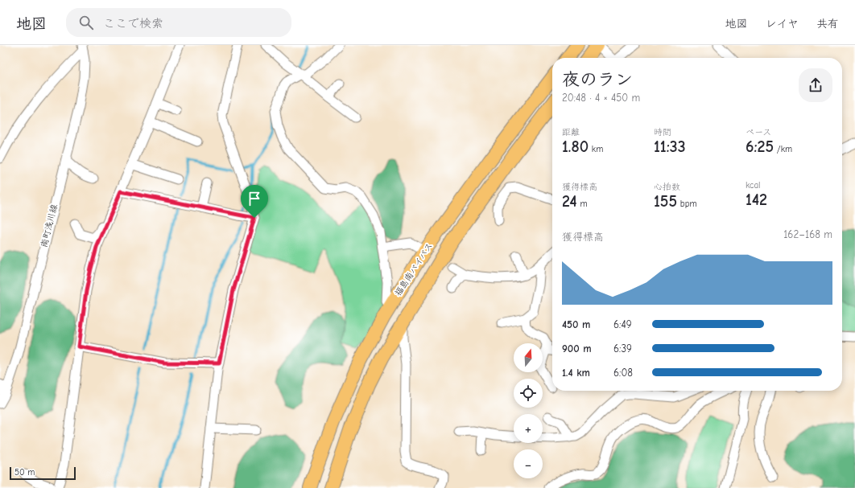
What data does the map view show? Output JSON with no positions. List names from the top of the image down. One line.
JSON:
{"streets":{"highway":["福島南バイパス"],"street":["南町浅川線"]},"scale_bar":"50 m","north":"top","page":{"header":"地図","search":"ここで検索","nav":["地図","レイヤ","共有"],"heading":["夜のラン","20:48 · 4 × 450 m"],"stats":[["距離","1.80 km"],["時間","11:33"],["ペース","6:25 /km"],["獲得標高","24 m"],["心拍数","155 bpm"],["kcal","142"]],"chart":["獲得標高","162–168 m"],"list":[{"name":"450 m","note":"6:49"},{"name":"900 m","note":"6:39"},{"name":"1.4 km","note":"6:08"}],"map_buttons":["+","−"],"scale":"50 m"}}
